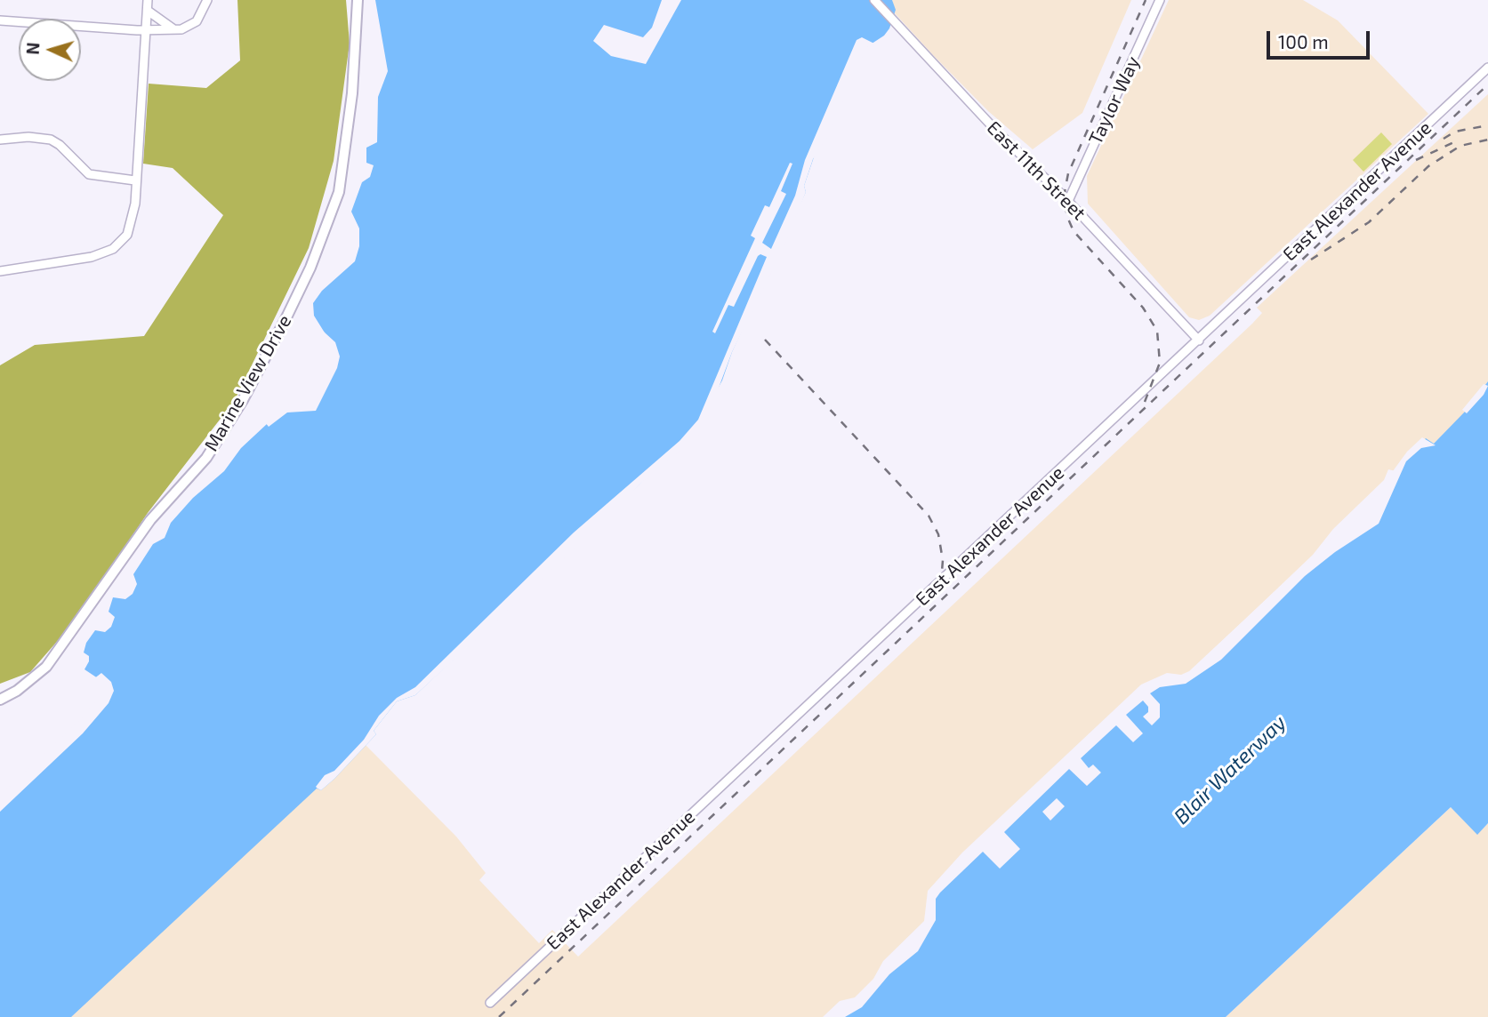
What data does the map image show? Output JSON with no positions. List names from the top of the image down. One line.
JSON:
{"streets":{"main road":["Marine View Drive"],"street":["Taylor Way","East 11th Street","East Alexander Avenue"]},"crossings":[["Taylor Way","East 11th Street"],["East 11th Street","East Alexander Avenue"]],"water":["Blair Waterway"],"scale_bar":"100 m","north":"left"}
